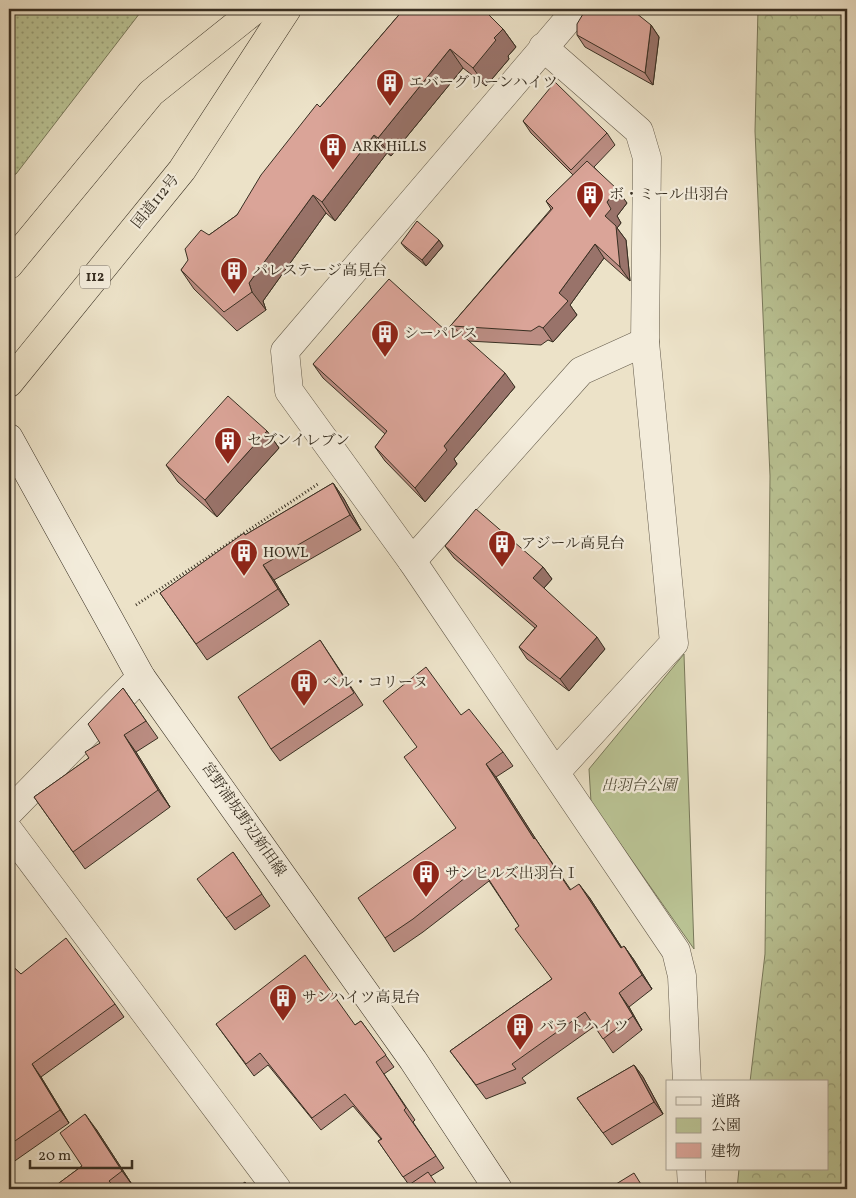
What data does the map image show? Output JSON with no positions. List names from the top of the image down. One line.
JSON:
{"streets":{"highway":["国道112号","112"],"street":["宮野浦坂野辺新田線"]},"parks":["出羽台公園"],"places":{"building":["エバーグリーンハイツ","ARK HiLLS","ボ・ミール出羽台","パレステージ高見台","シーパレス","セブンイレブン","アジール高見台","HOWL","ベル・コリーヌ","サンヒルズ出羽台Ⅰ","サンハイツ高見台","バラトハイツ"]},"legend":["道路","公園","建物"],"scale_bar":"20 m"}
